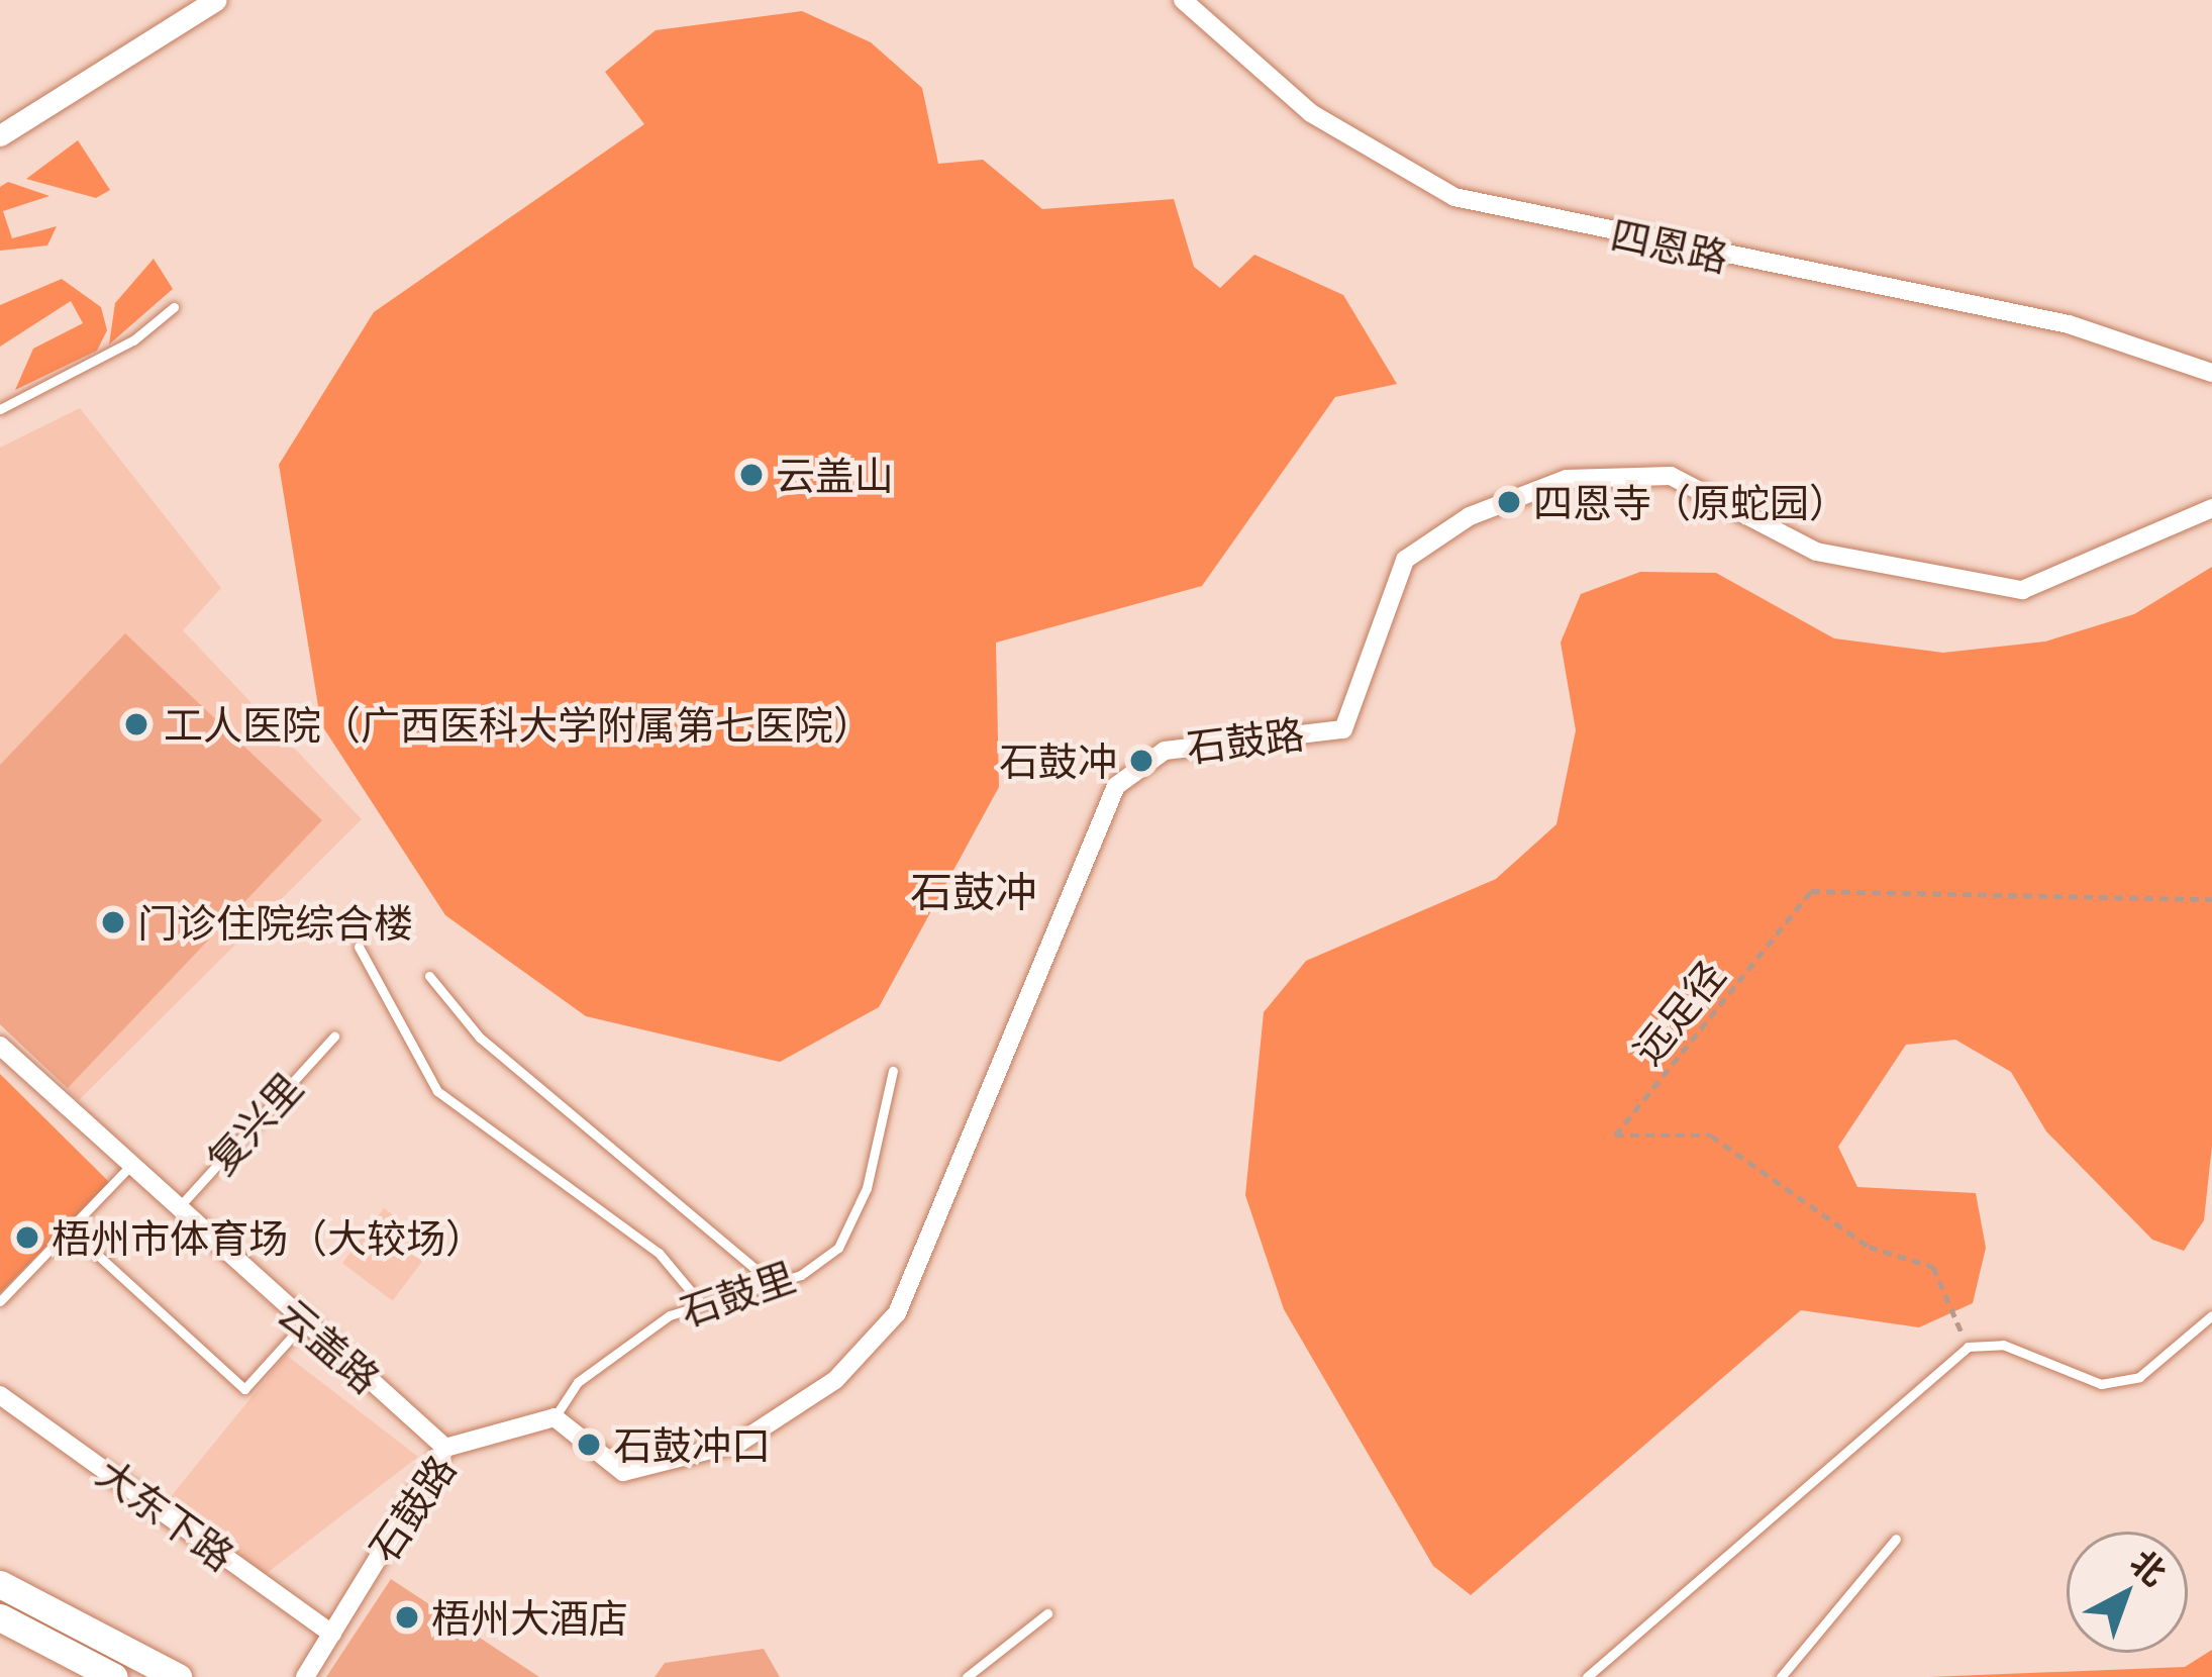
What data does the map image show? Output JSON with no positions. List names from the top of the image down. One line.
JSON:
{"streets":{"street":["四恩路","石鼓路","云盖路","大东下路"],"lane":["复兴里","石鼓里"],"path":["远足径"]},"crossings":[["石鼓路","石鼓里"],["石鼓路","云盖路"],["石鼓路","大东下路"],["复兴里","云盖路"]],"districts":["石鼓冲"],"places":["云盖山","四恩寺（原蛇园）","工人医院（广西医科大学附属第七医院）","石鼓冲","门诊住院综合楼","梧州市体育场（大较场）","石鼓冲口","梧州大酒店"],"north":"top right"}
